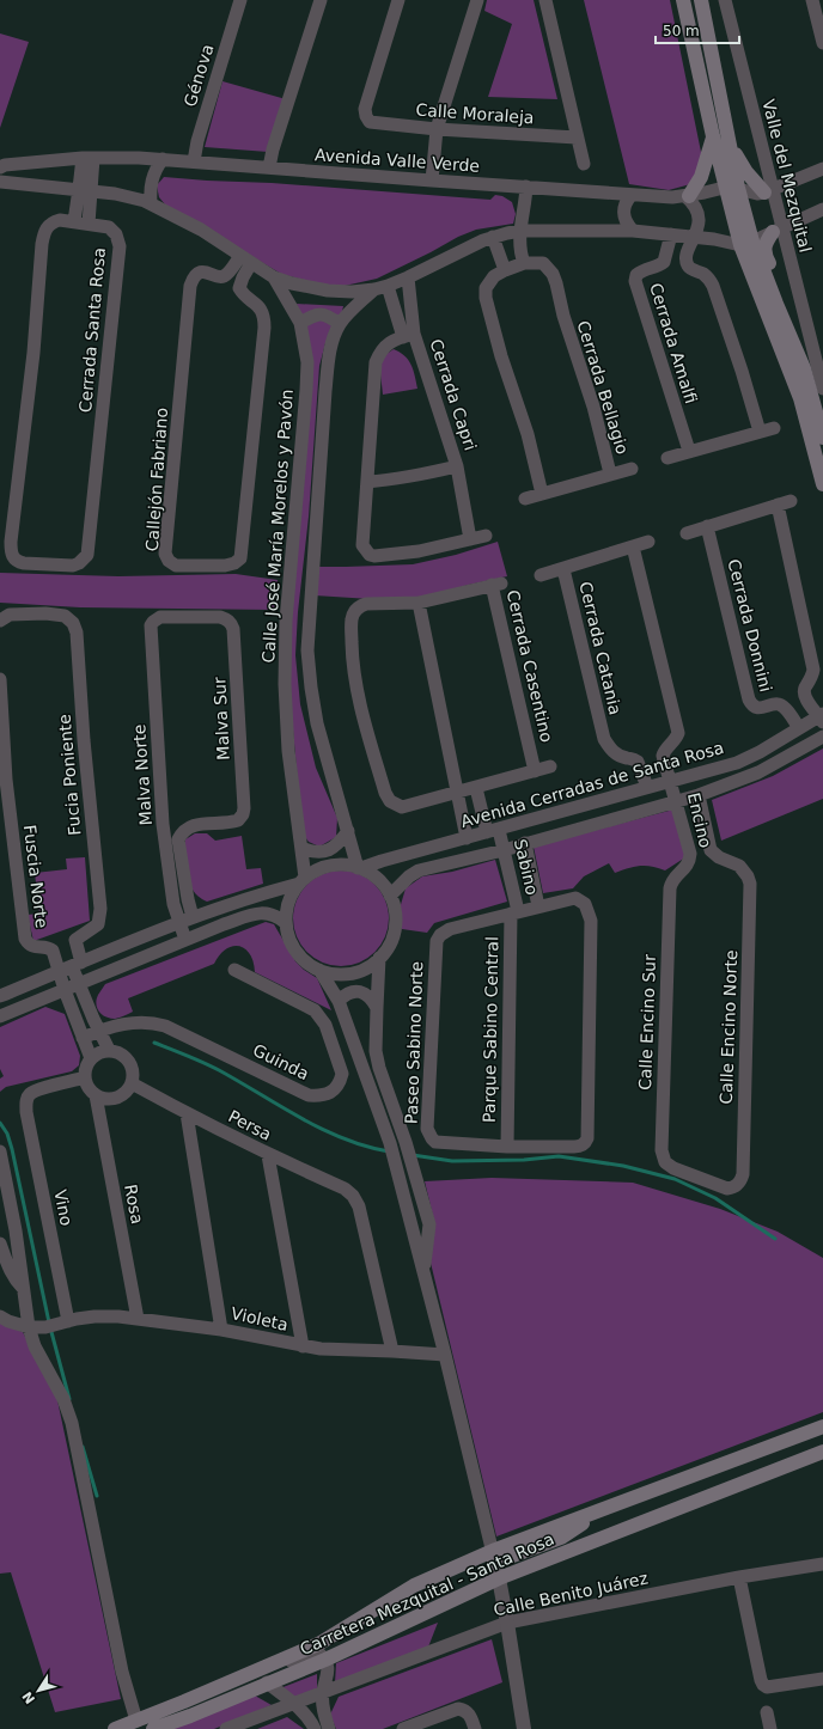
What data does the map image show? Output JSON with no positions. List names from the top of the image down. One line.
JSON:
{"streets":{"main road":["Carretera Mezquital - Santa Rosa"],"street":["Génova","Calle Moraleja","Avenida Valle Verde","Valle del Mezquital","Cerrada Santa Rosa","Cerrada Amalfi","Cerrada Bellagio","Cerrada Capri","Callejón Fabriano","Calle José María Morelos y Pavón","Cerrada Donnini","Cerrada Catania","Cerrada Casentino","Malva Sur","Fucia Poniente","Malva Norte","Avenida Cerradas de Santa Rosa","Encino","Sabino","Fuscia Norte","Calle Encino Sur","Calle Encino Norte","Parque Sabino Central","Paseo Sabino Norte","Guinda","Persa","Rosa","Vino","Violeta","Calle Benito Juárez"]},"crossings":[["Génova","Avenida Valle Verde"],["Avenida Valle Verde","Valle del Mezquital"],["Calle José María Morelos y Pavón","Avenida Cerradas de Santa Rosa"],["Cerrada Donnini","Avenida Cerradas de Santa Rosa"],["Cerrada Catania","Avenida Cerradas de Santa Rosa"],["Malva Sur","Malva Norte"],["Avenida Cerradas de Santa Rosa","Encino"],["Avenida Cerradas de Santa Rosa","Sabino"],["Encino","Calle Encino Sur"],["Encino","Calle Encino Norte"],["Sabino","Parque Sabino Central"],["Sabino","Paseo Sabino Norte"],["Calle Encino Sur","Calle Encino Norte"],["Parque Sabino Central","Paseo Sabino Norte"],["Persa","Rosa"],["Persa","Vino"],["Persa","Violeta"],["Rosa","Vino"],["Rosa","Violeta"],["Vino","Violeta"]],"scale_bar":"50 m","north":"bottom left"}
